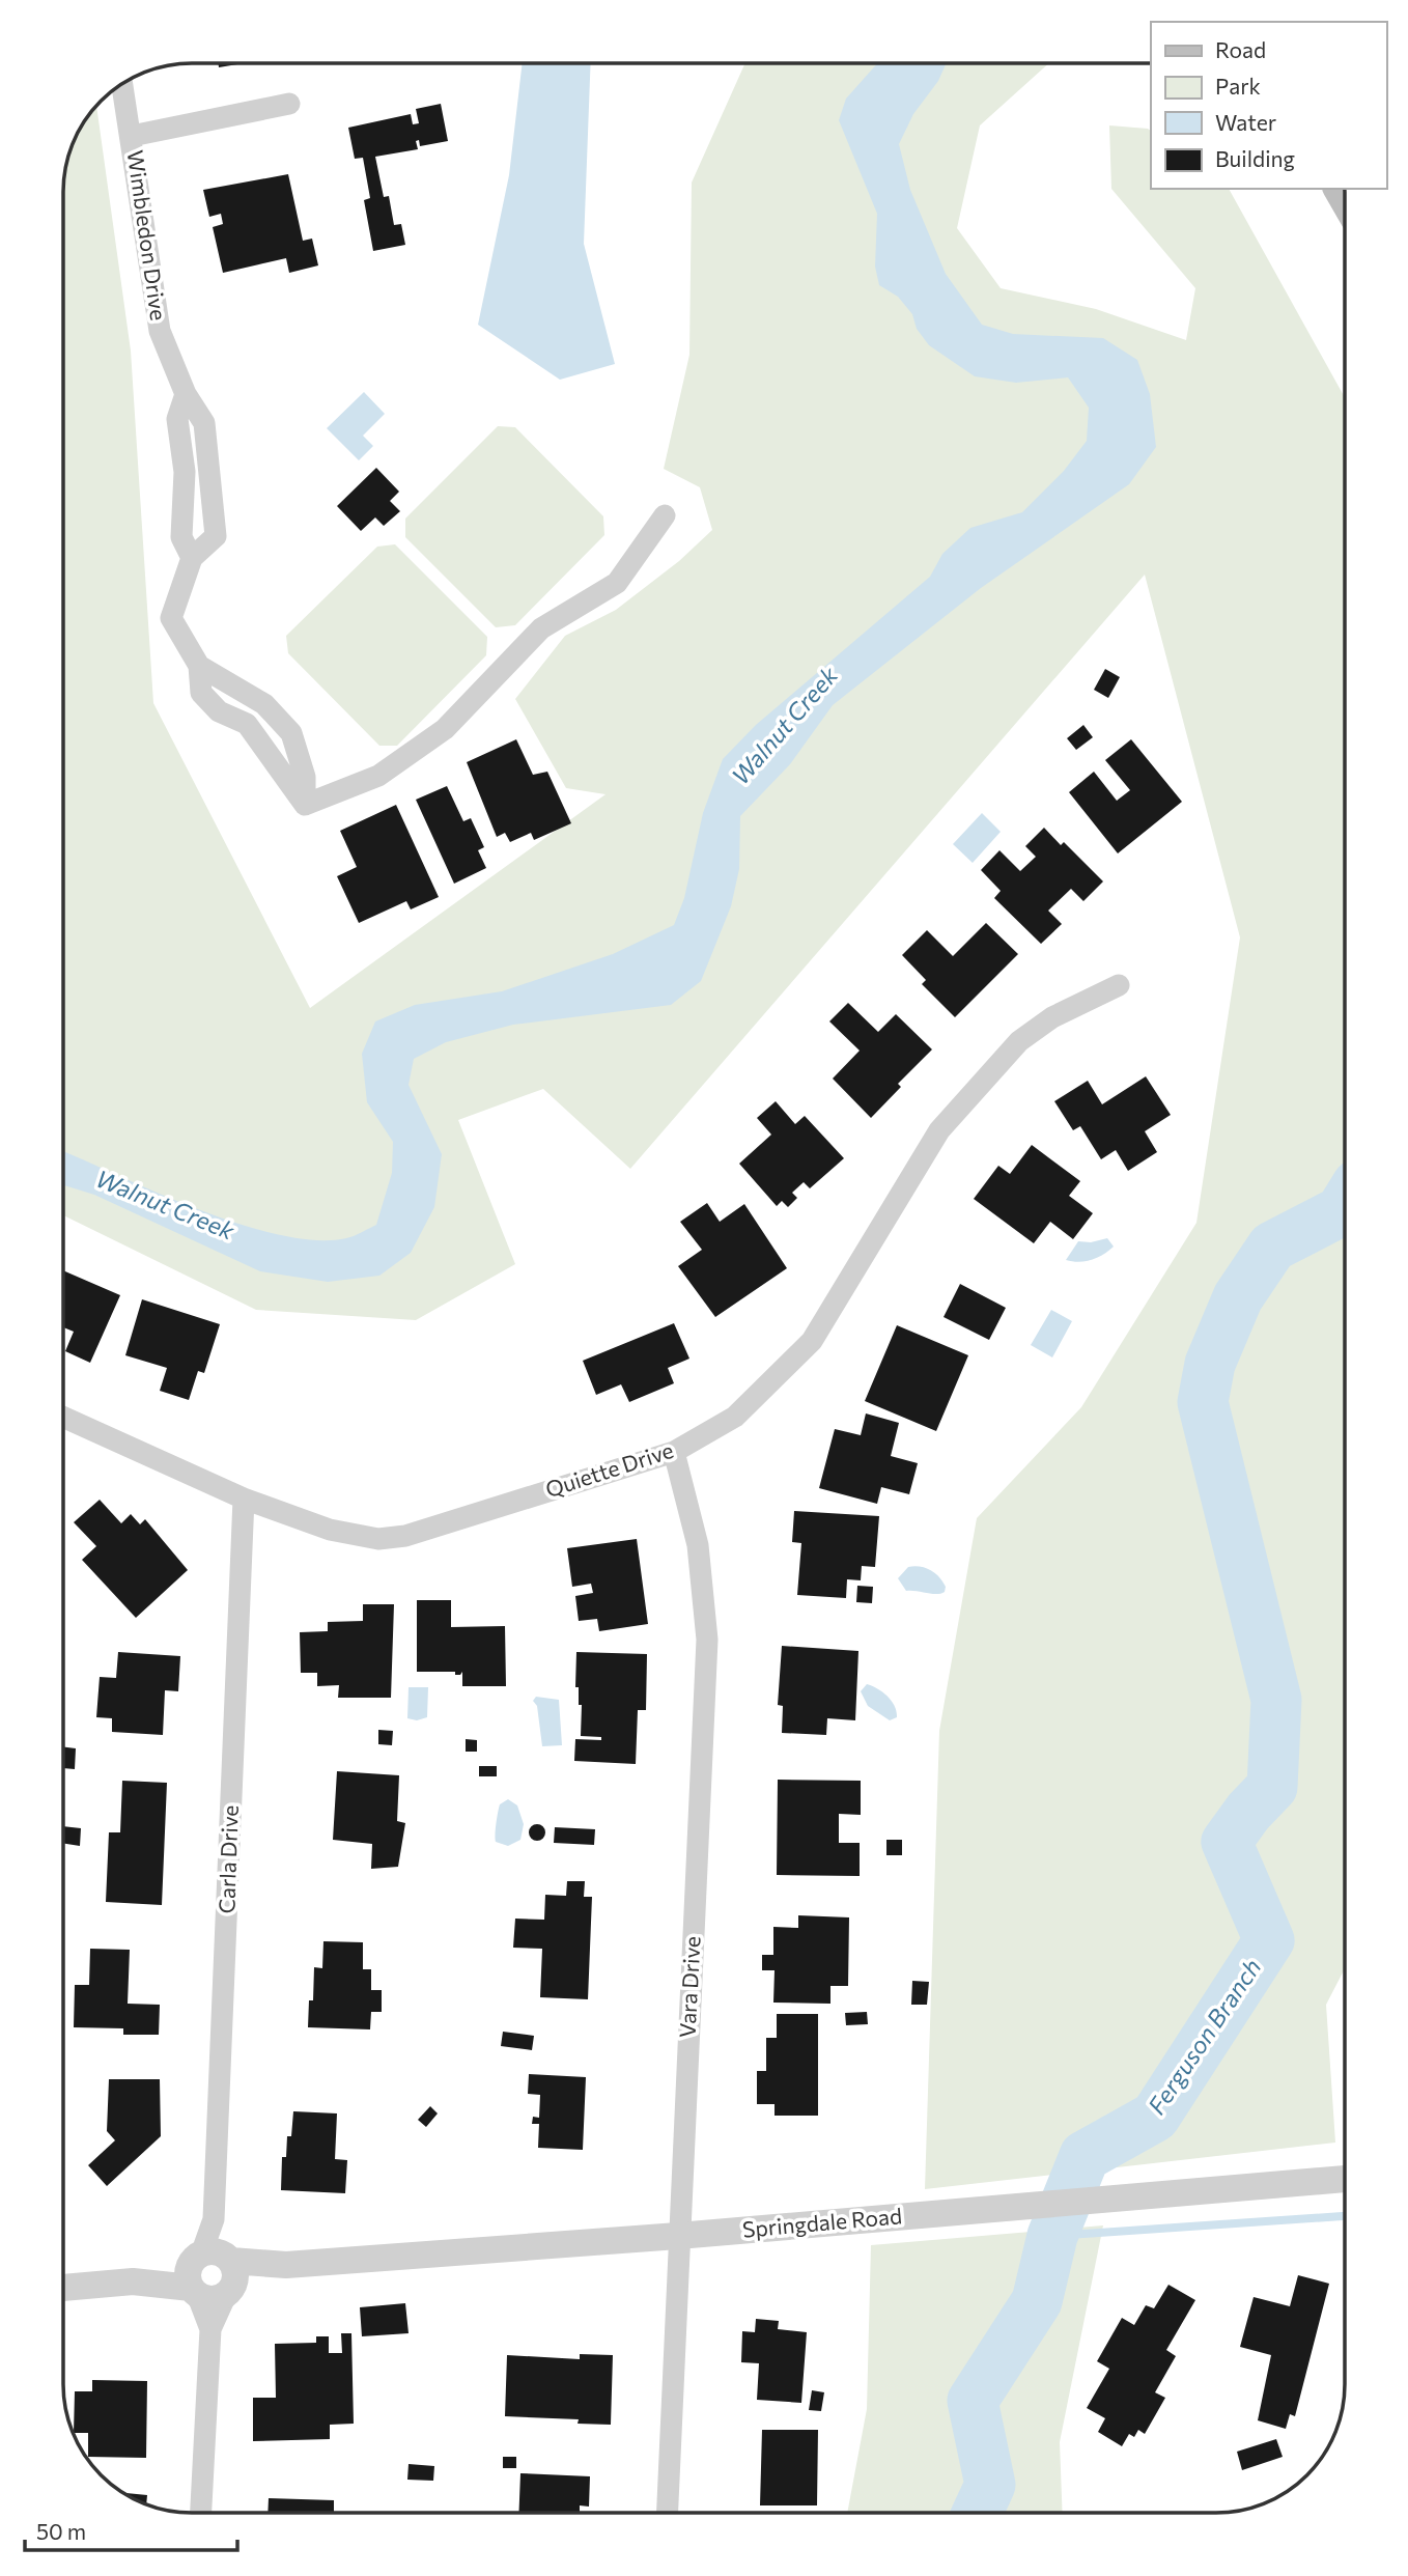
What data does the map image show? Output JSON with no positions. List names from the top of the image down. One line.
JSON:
{"streets":{"street":["Wimbledon Drive","Quiette Drive","Carla Drive","Vara Drive","Springdale Road"]},"crossings":[["Quiette Drive","Carla Drive"],["Quiette Drive","Vara Drive"],["Carla Drive","Springdale Road"],["Vara Drive","Springdale Road"]],"water":["Walnut Creek","Ferguson Branch"],"legend":["Road","Park","Water","Building"],"scale_bar":"50 m"}
